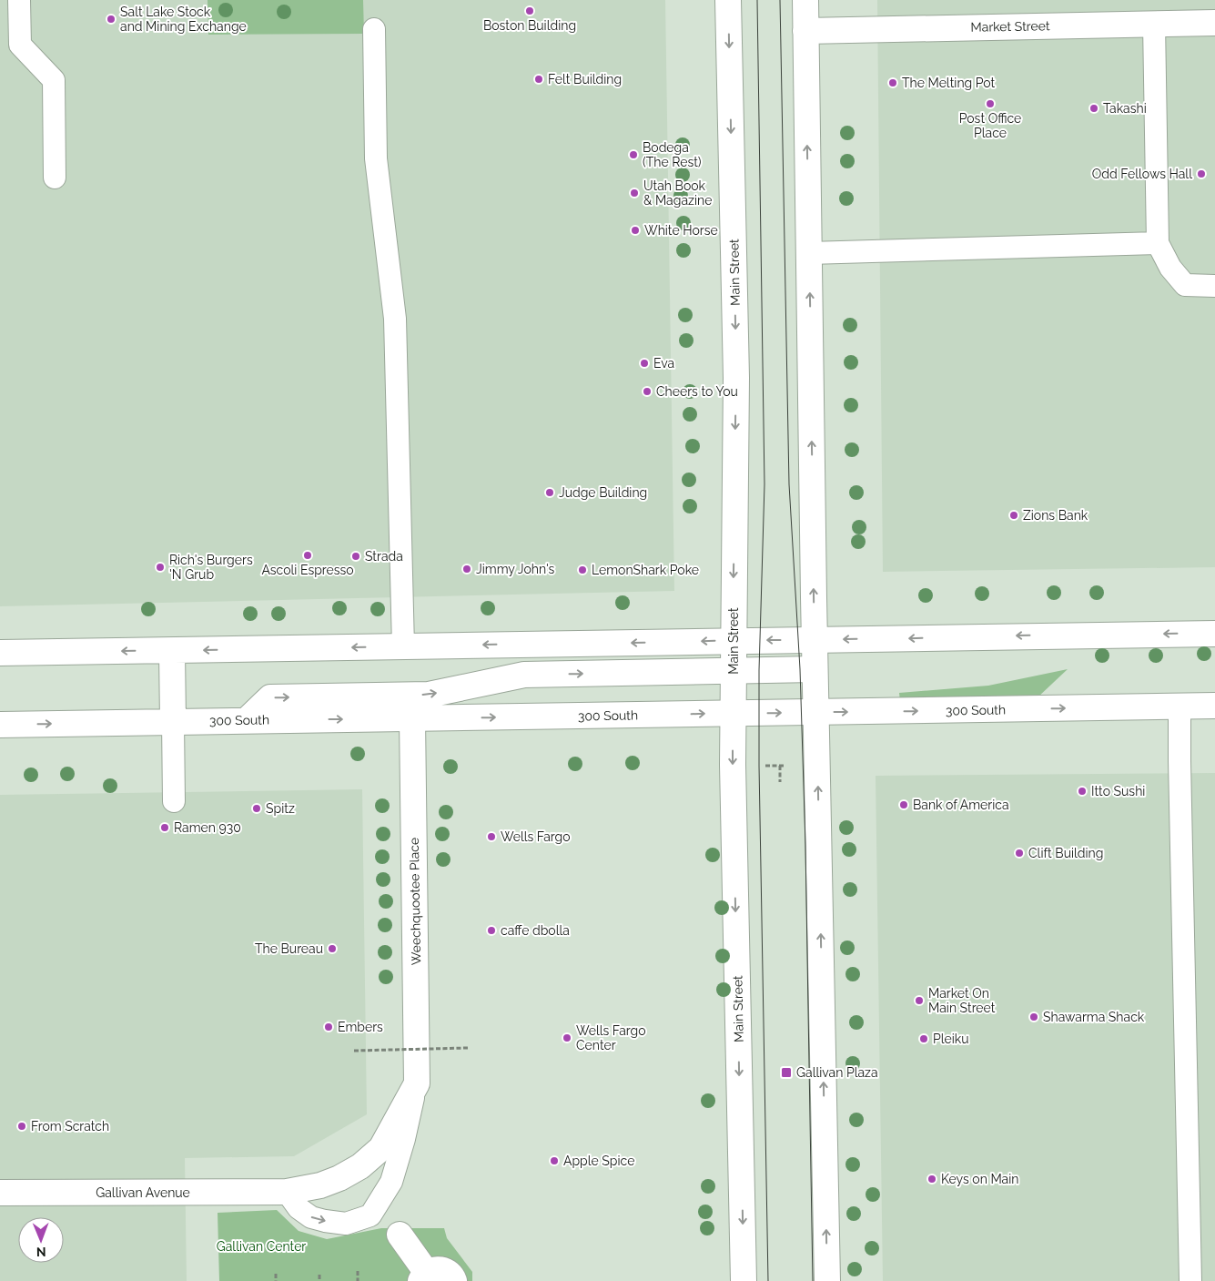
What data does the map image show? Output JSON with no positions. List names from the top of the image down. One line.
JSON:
{"streets":{"street":["Market Street","Main Street","300 South","Weechquootee Place","Gallivan Avenue"]},"crossings":[["Main Street","300 South"],["300 South","Weechquootee Place"],["Weechquootee Place","Gallivan Avenue"]],"parks":["Gallivan Center"],"places":{"other":["Boston Building","Salt Lake Stock and Mining Exchange","Felt Building","The Melting Pot","Post Office Place","Takashi","Bodega (The Rest)","Odd Fellows Hall","Utah Book & Magazine","White Horse","Eva","Cheers to You","Judge Building","Zions Bank","Ascoli Espresso","Strada","Rich's Burgers 'N Grub","Jimmy John's","LemonShark Poke","Itto Sushi","Bank of America","Spitz","Ramen 930","Wells Fargo","Clift Building","caffe dbolla","The Bureau","Market On Main Street","Shawarma Shack","Embers","Wells Fargo Center","Pleiku","From Scratch","Apple Spice","Keys on Main"],"transit":["Gallivan Plaza"]},"north":"bottom"}
